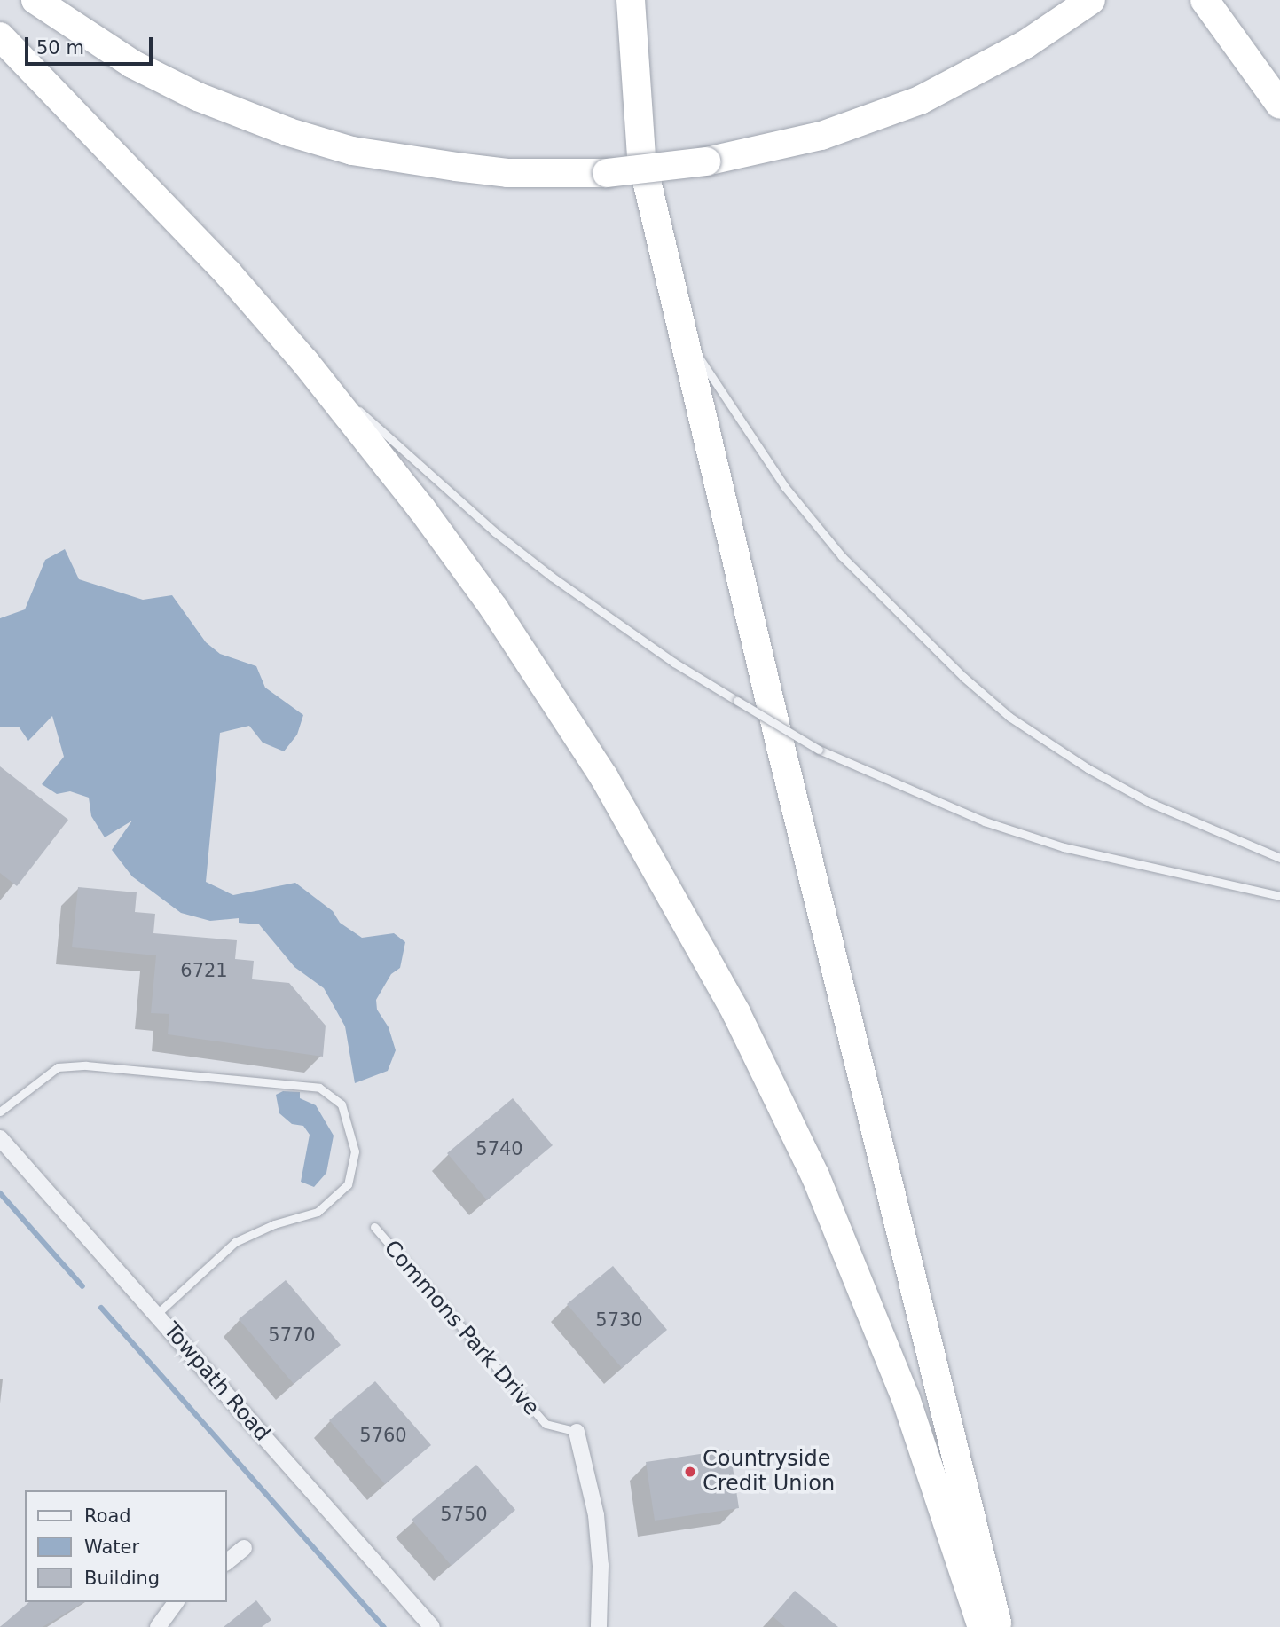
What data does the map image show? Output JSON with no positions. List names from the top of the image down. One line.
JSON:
{"streets":{"street":["Commons Park Drive","Towpath Road"]},"places":["Countryside Credit Union"],"house_numbers":["6721","5740","5730","5770","5760","5750"],"legend":["Road","Water","Building"],"scale_bar":"50 m"}
